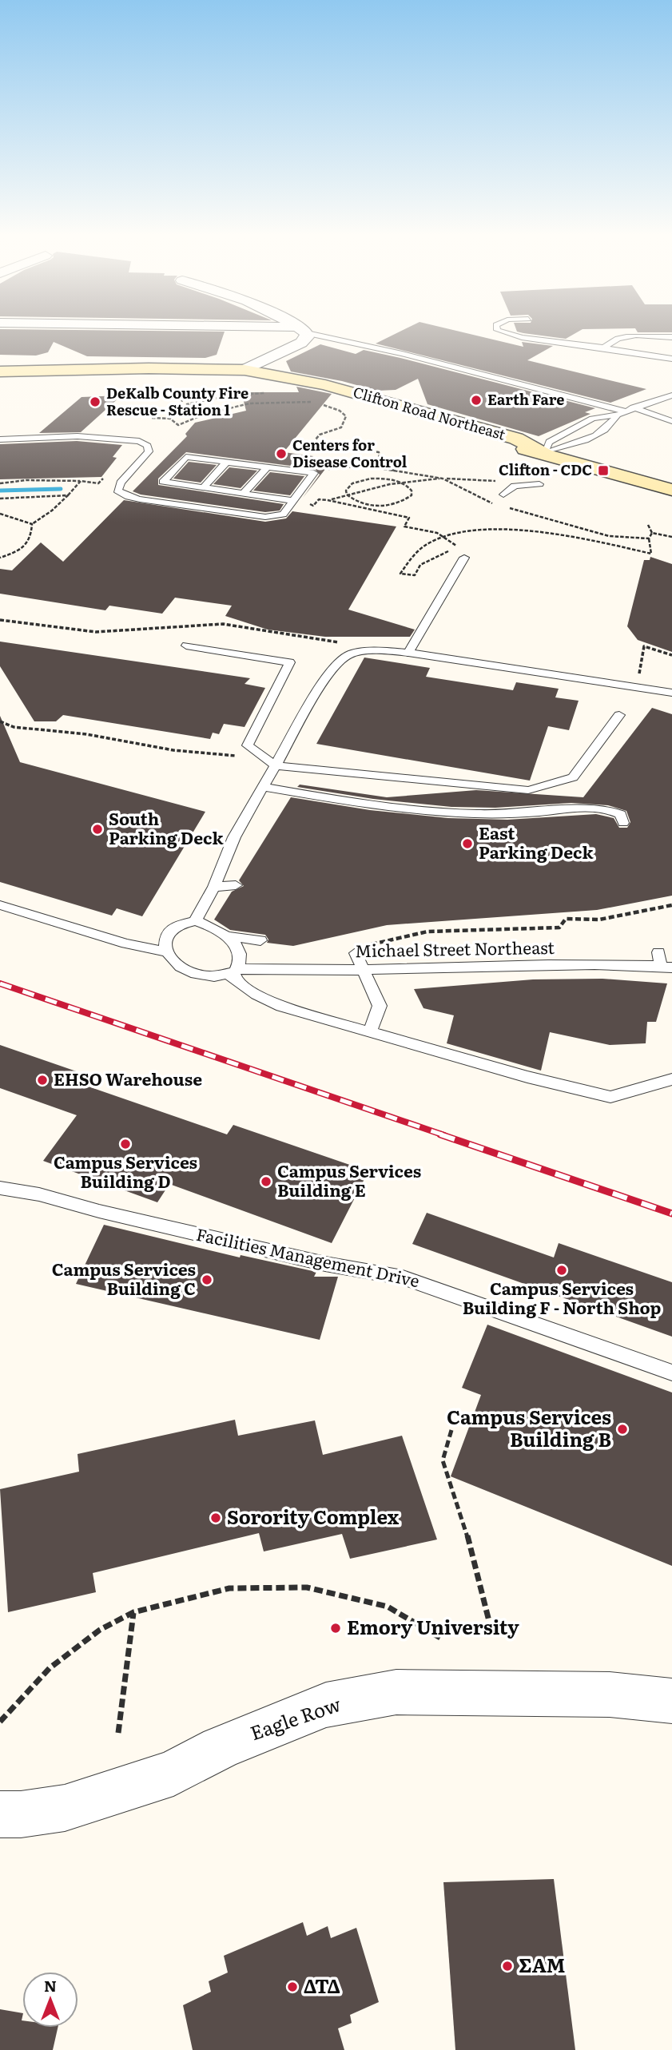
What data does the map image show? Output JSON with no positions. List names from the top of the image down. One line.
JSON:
{"streets":{"main road":["Clifton Road Northeast"],"street":["Eagle Row"],"lane":["Michael Street Northeast","Facilities Management Drive"]},"places":{"other":["Earth Fare","DeKalb County Fire Rescue - Station 1","Centers for Disease Control","South Parking Deck","East Parking Deck","EHSO Warehouse","Campus Services Building D","Campus Services Building E","Campus Services Building F - North Shop","Campus Services Building C","Campus Services Building B","Sorority Complex","Emory University","ΣAM","ΔΤΔ"],"transit":["Clifton - CDC"]},"north":"top"}
